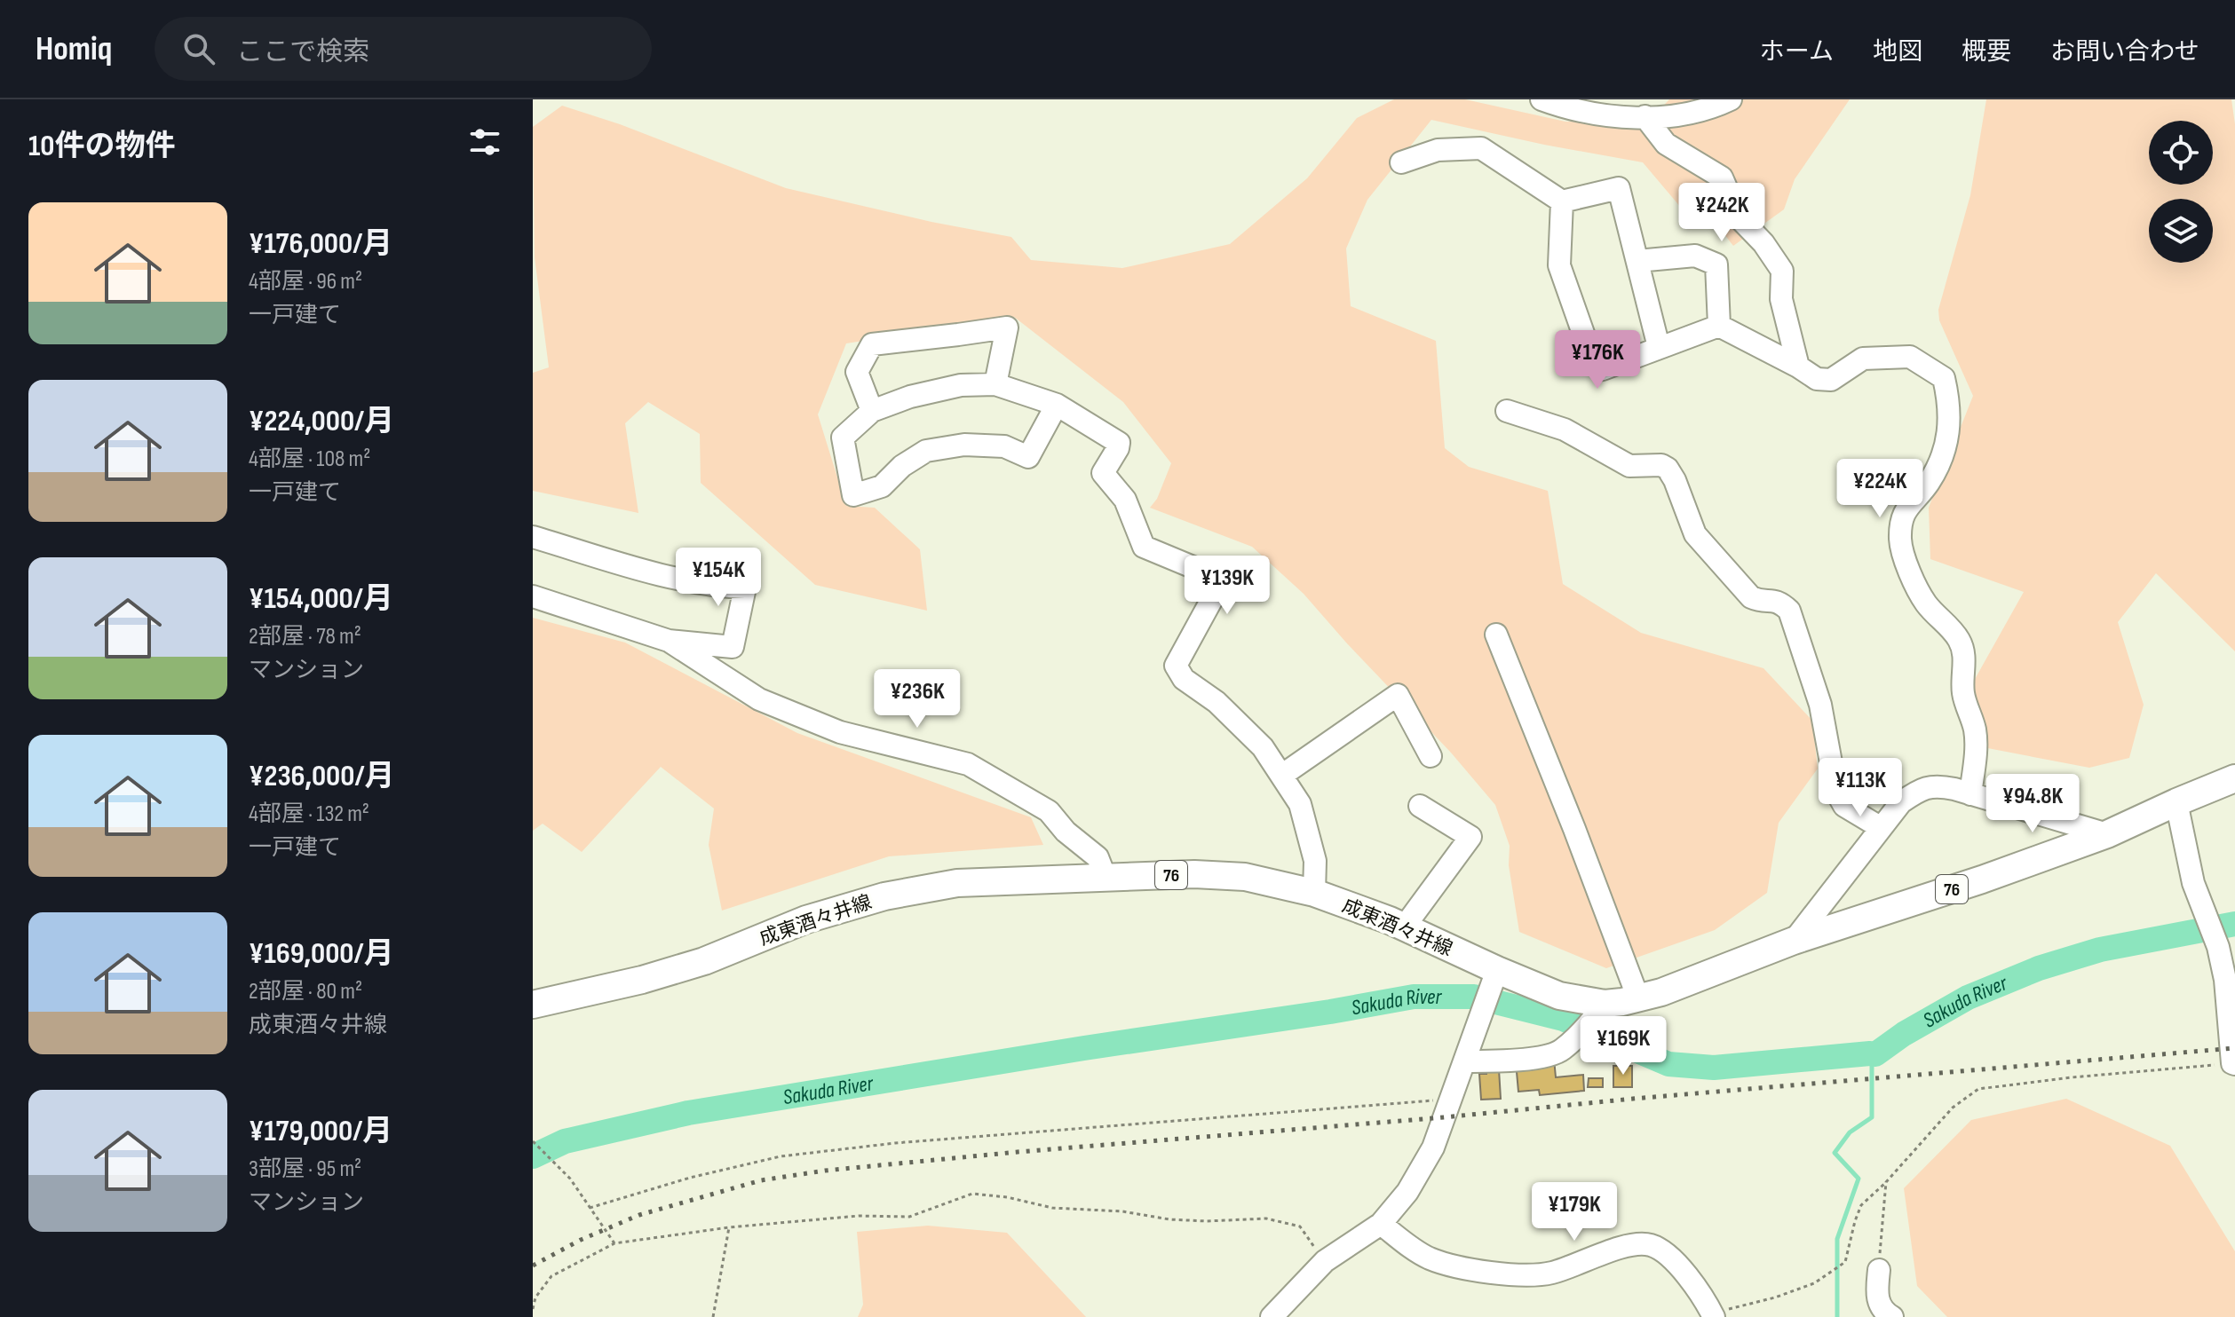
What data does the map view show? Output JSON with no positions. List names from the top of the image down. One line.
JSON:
{"streets":{"main road":["76","成東酒々井線"]},"water":["Sakuda River"],"page":{"header":"Homiq","search":"ここで検索","nav":["ホーム","地図","概要","お問い合わせ"],"heading":"10件の物件","price":["¥242K","¥176K","¥224K","¥154K","¥139K","¥236K","¥113K","¥94.8K","¥169K","¥179K"],"list":[{"name":"¥176,000/月","note":"4部屋 · 96 m² · 一戸建て"},{"name":"¥224,000/月","note":"4部屋 · 108 m² · 一戸建て"},{"name":"¥154,000/月","note":"2部屋 · 78 m² · マンション"},{"name":"¥236,000/月","note":"4部屋 · 132 m² · 一戸建て"},{"name":"¥169,000/月","note":"2部屋 · 80 m² · 成東酒々井線"},{"name":"¥179,000/月","note":"3部屋 · 95 m² · マンション"}]}}
